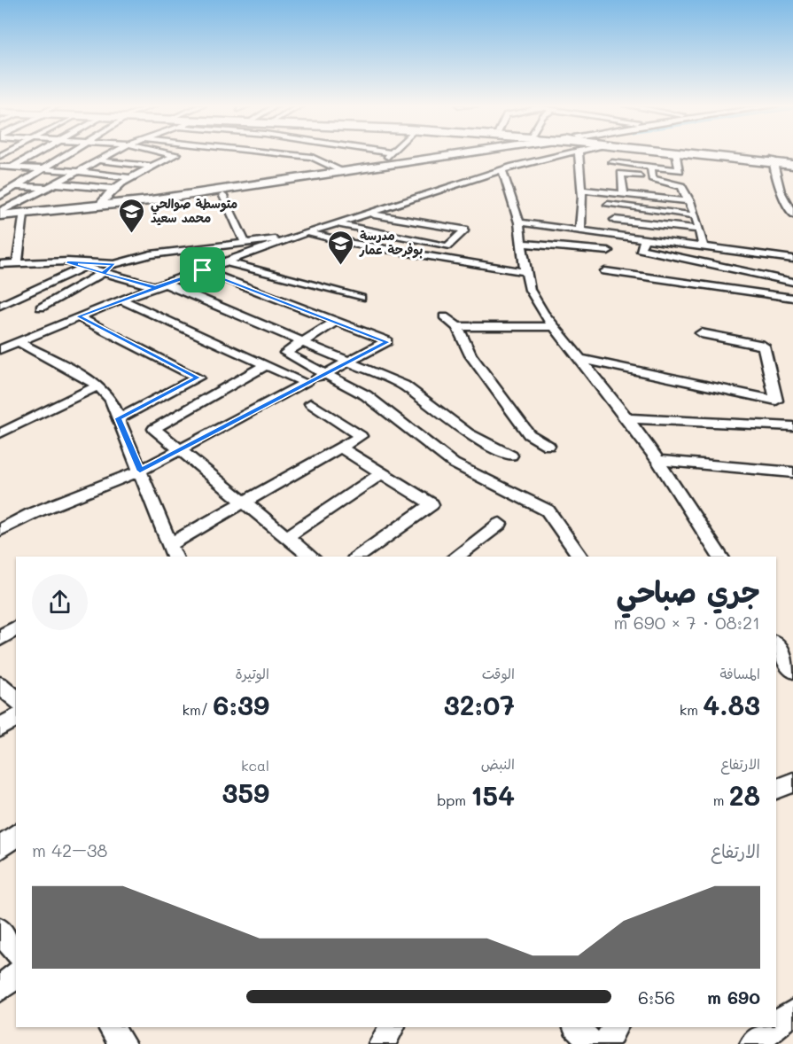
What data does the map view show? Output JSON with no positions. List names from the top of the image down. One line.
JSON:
{"places":{"school or university":["متوسطة صوالحي محمد سعيد","مدرسة بوفرحة عمار"]},"page":{"heading":["جري صباحي","08:21 · 7 × 690 m"],"stats":[["المسافة","4.83 km"],["الوقت","32:07"],["الوتيرة","6:39 /km"],["الارتفاع","28 m"],["النبض","154 bpm"],["kcal","359"]],"chart":["الارتفاع","38–42 m"],"list":[{"name":"690 m","note":"6:56"}]}}
